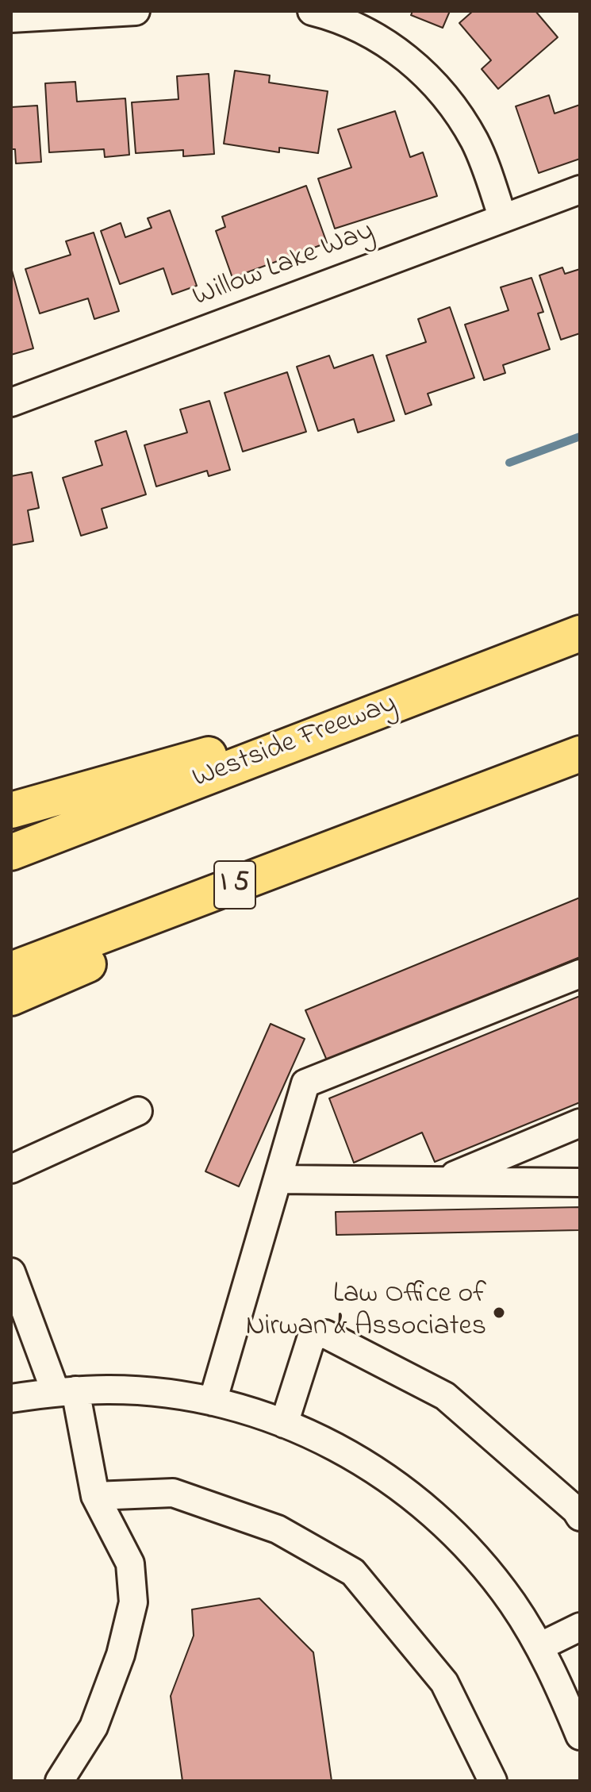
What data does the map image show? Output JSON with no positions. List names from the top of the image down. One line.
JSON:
{"streets":{"highway":["Westside Freeway","I 5"],"street":["Willow Lake Way"]},"places":["Law Office of Nirwan & Associates"]}
